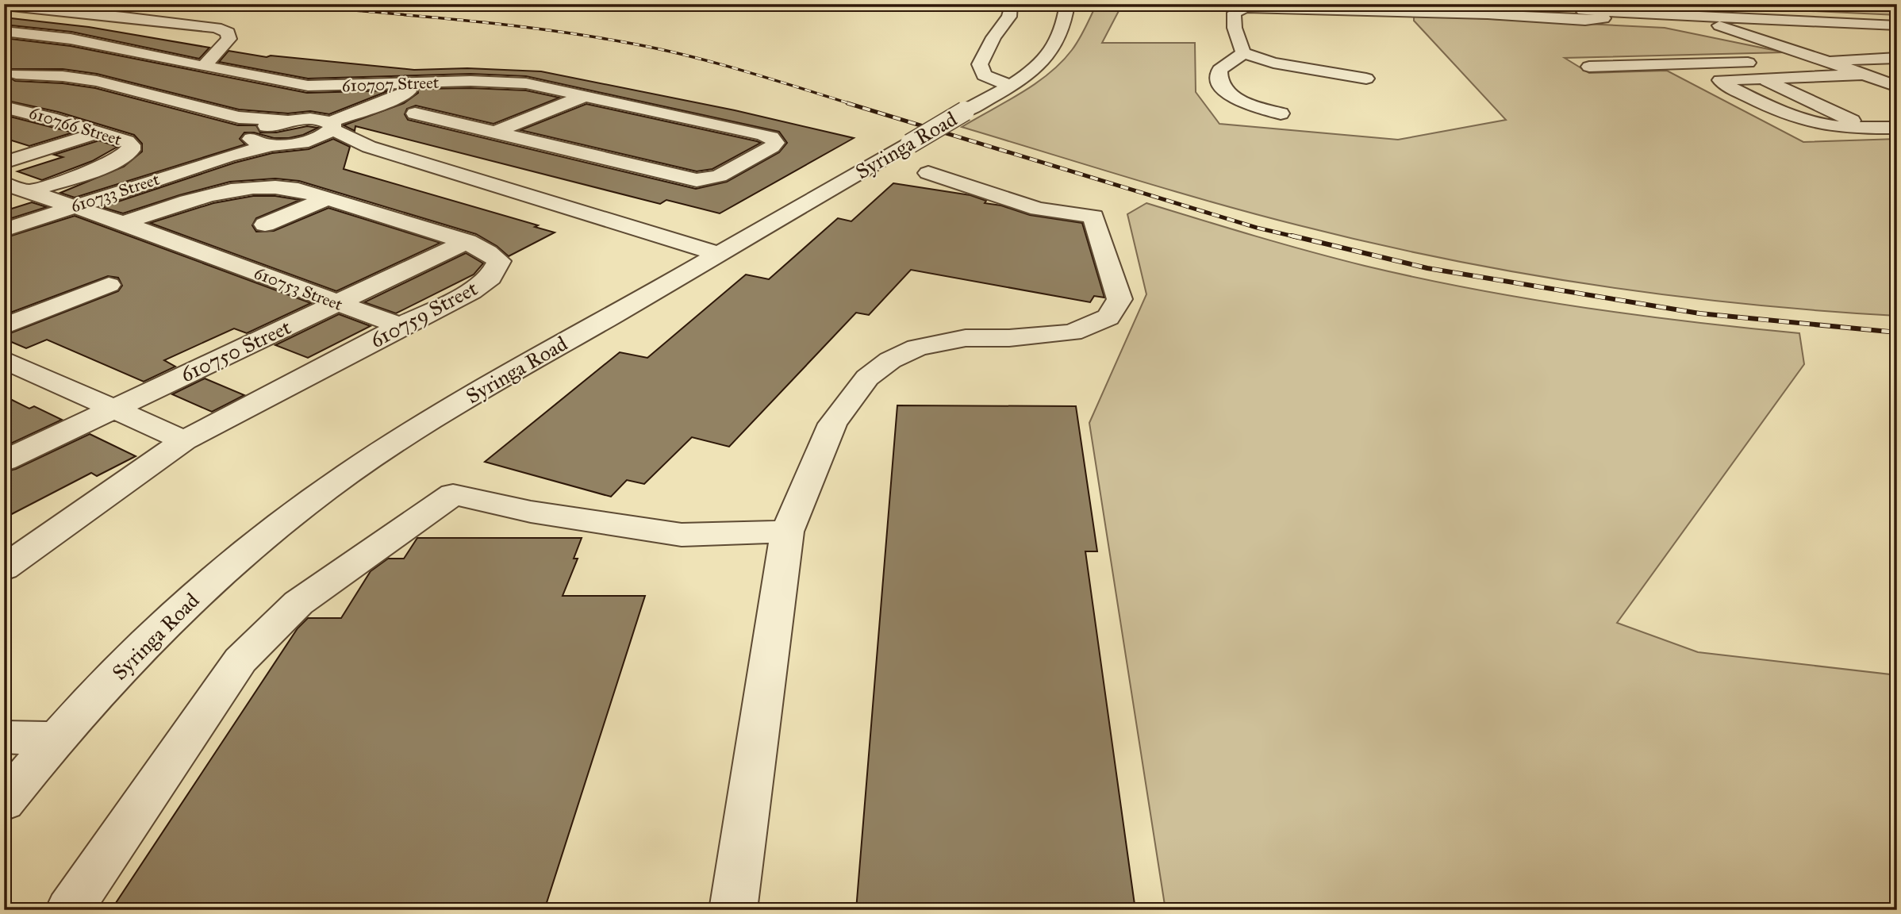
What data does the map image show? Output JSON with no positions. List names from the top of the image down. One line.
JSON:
{"streets":{"street":["610707 Street","610766 Street","Syringa Road","610733 Street","610753 Street","610759 Street","610750 Street"]},"crossings":[["610766 Street","610753 Street"],["610733 Street","610753 Street"],["610753 Street","610759 Street"],["610753 Street","610750 Street"],["610759 Street","610750 Street"]]}
